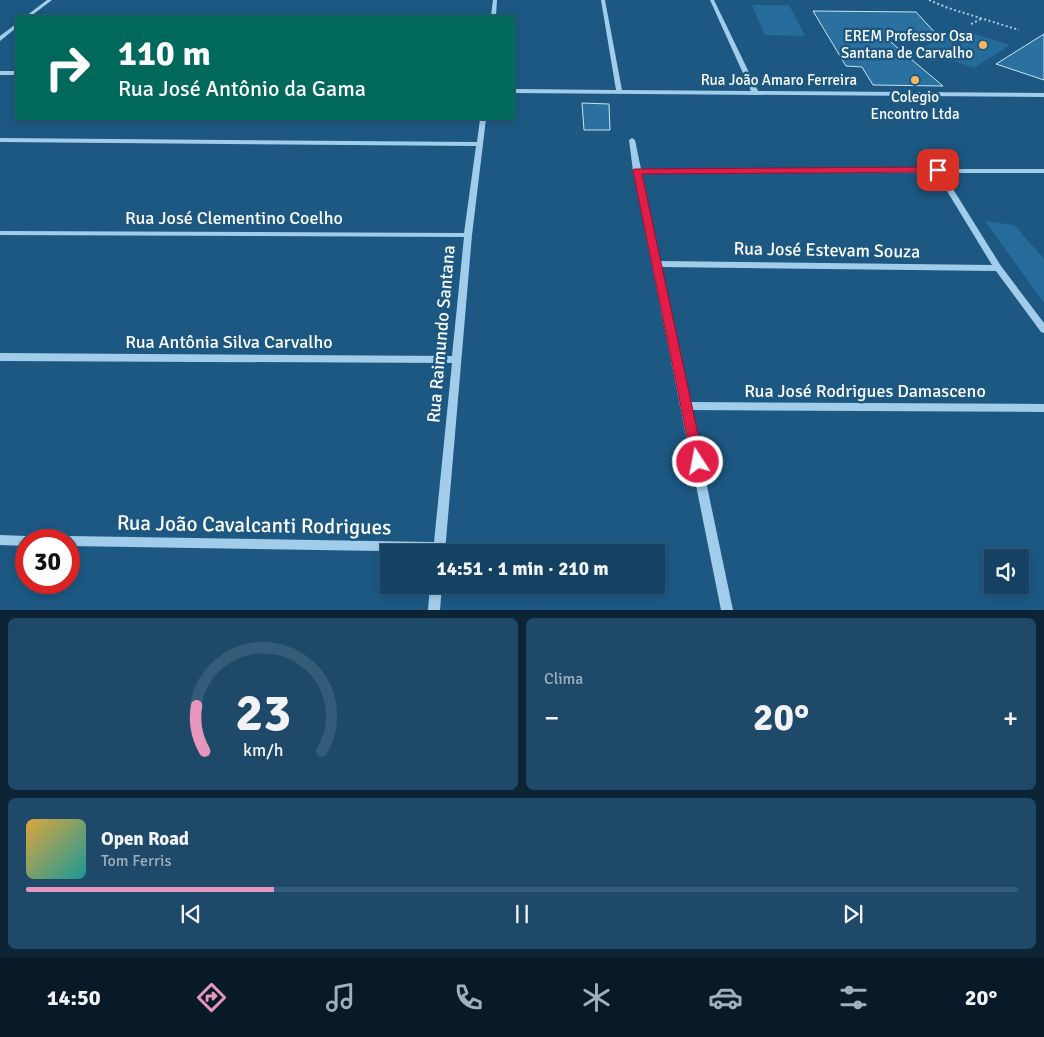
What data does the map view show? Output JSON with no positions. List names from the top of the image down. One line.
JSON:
{"streets":{"street":["Rua João Amaro Ferreira","Rua José Clementino Coelho","Rua José Estevam Souza","Rua Raimundo Santana","Rua Antônia Silva Carvalho","Rua José Rodrigues Damasceno","Rua João Cavalcanti Rodrigues"]},"crossings":[["Rua José Clementino Coelho","Rua Raimundo Santana"],["Rua Raimundo Santana","Rua Antônia Silva Carvalho"]],"places":["EREM Professor Osa Santana de Carvalho","Colegio Encontro Ltda"],"page":{"turn":["110 m","Rua José Antônio da Gama"],"limit":"30","trip":"14:51 · 1 min · 210 m","tile":"Clima","heat":["−","20°","+"],"song":["Open Road","Tom Ferris"],"tabs":["14:50","20°"],"gauge":["23","km/h"]}}
